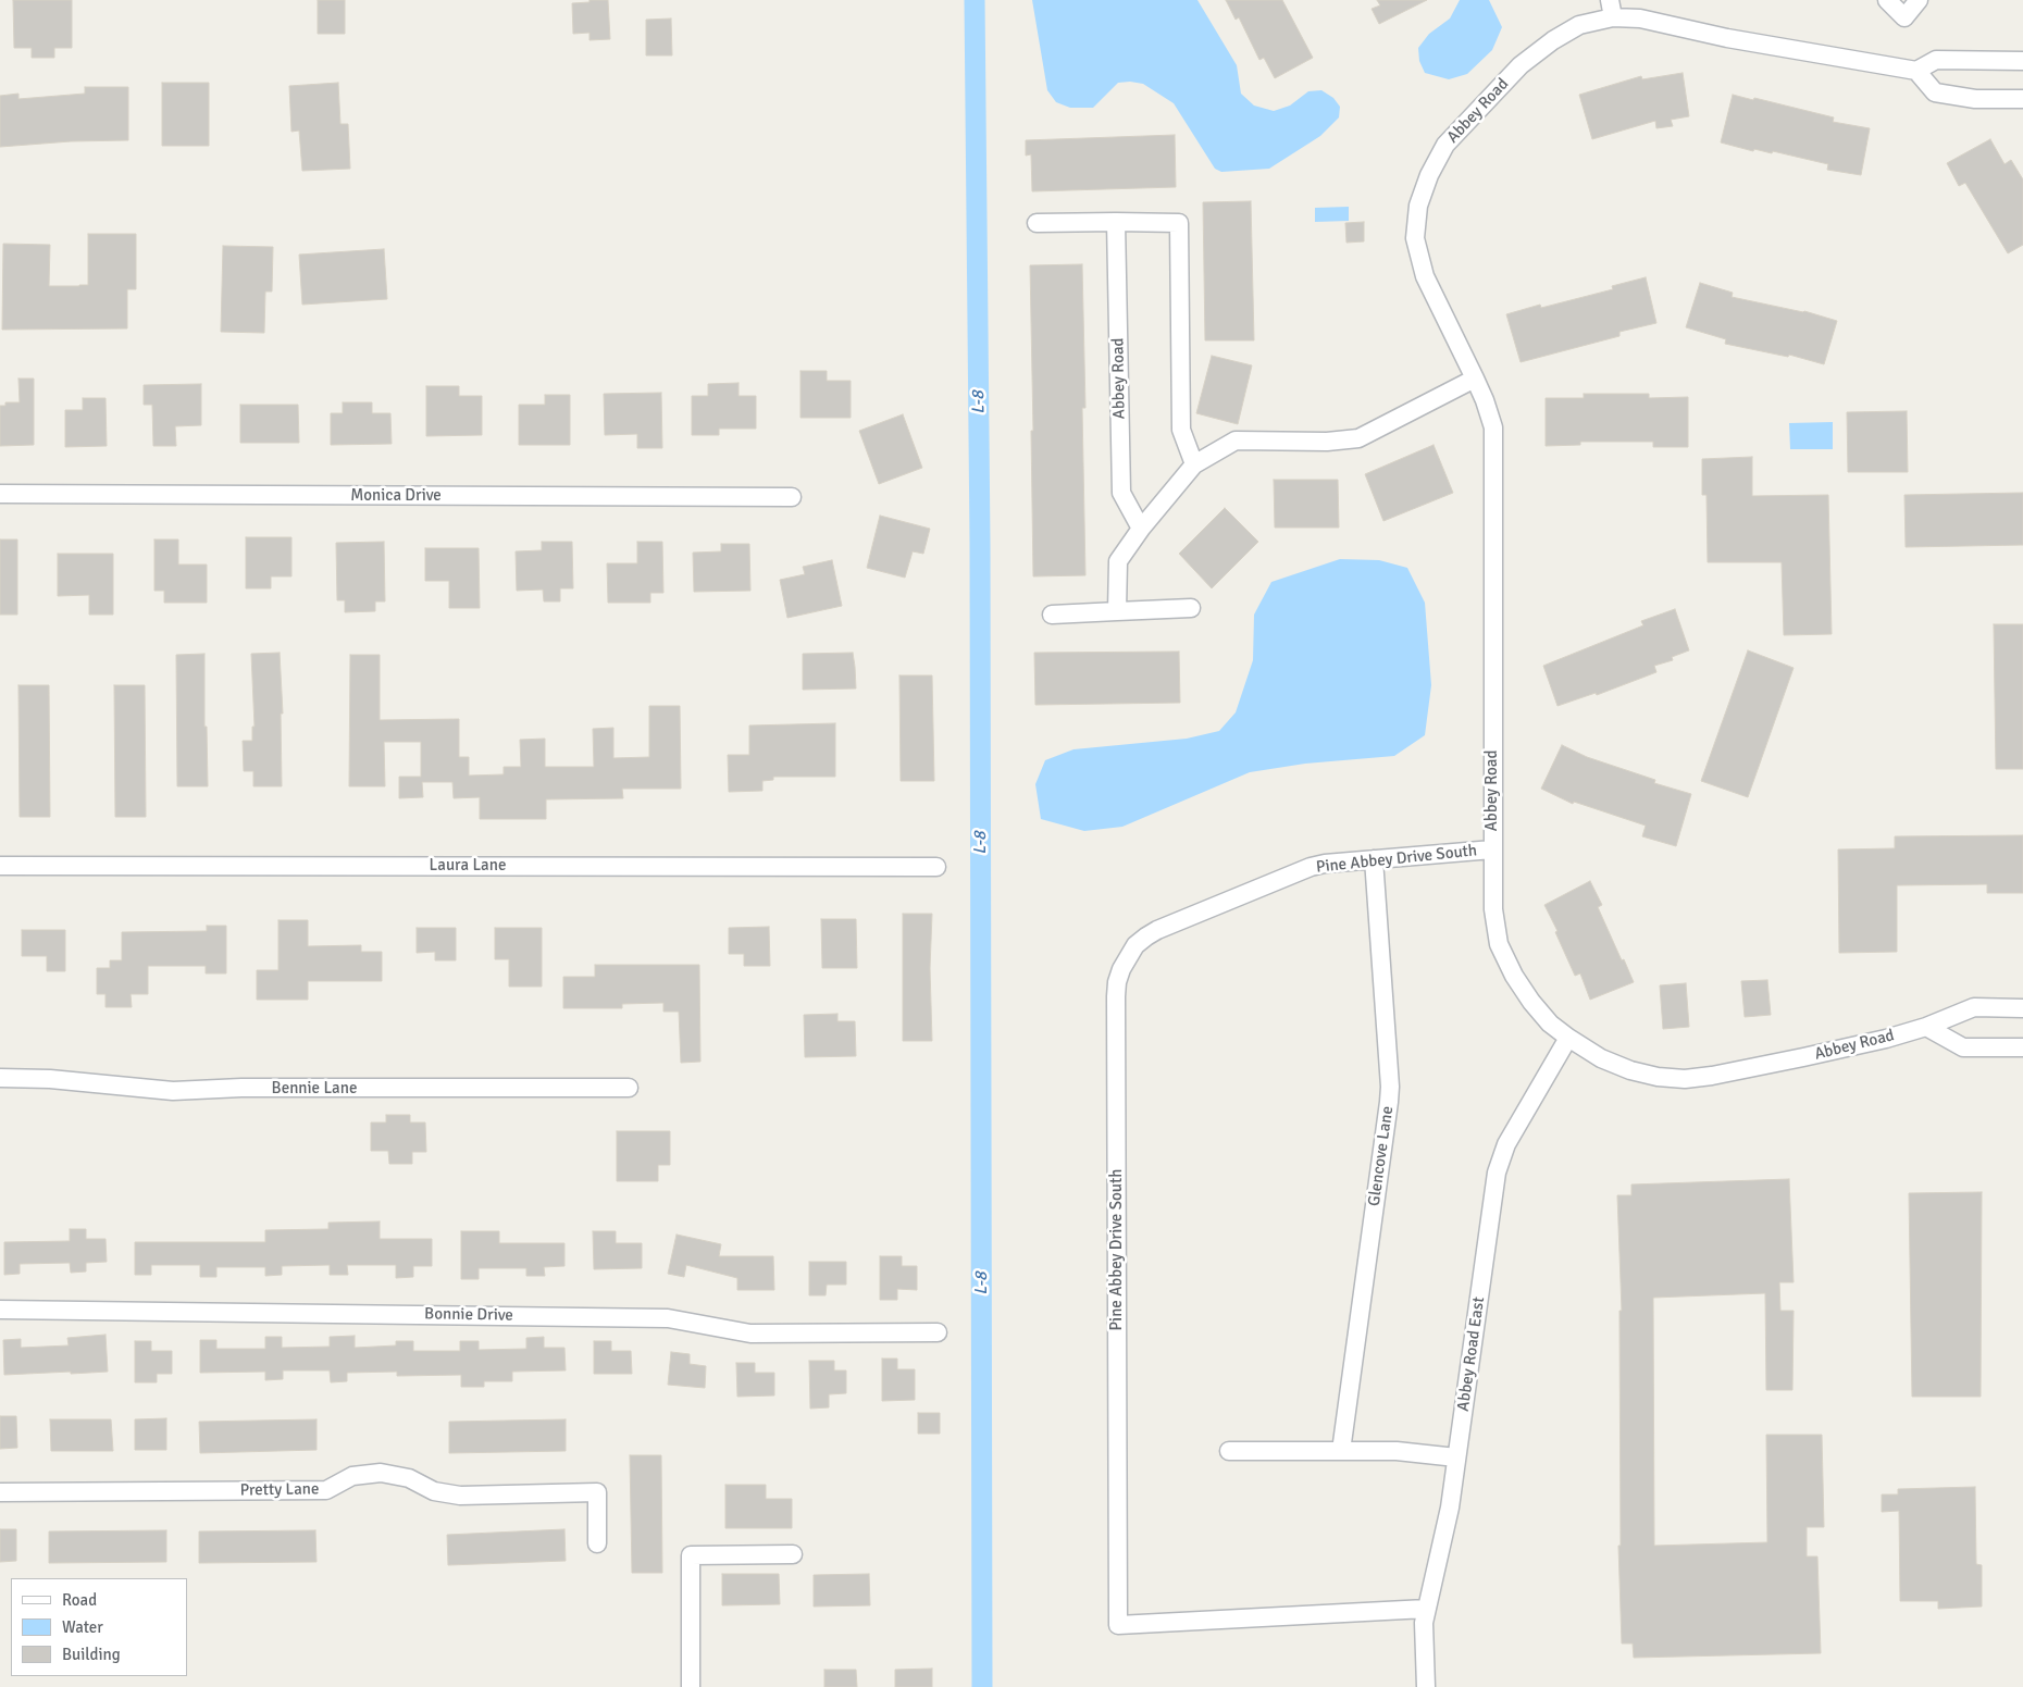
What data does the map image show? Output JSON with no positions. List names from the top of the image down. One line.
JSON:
{"streets":{"street":["Abbey Road","Monica Drive","Pine Abbey Drive South","Laura Lane","Bennie Lane","Glencove Lane","Bonnie Drive","Abbey Road East","Pretty Lane"]},"crossings":[["Abbey Road","Pine Abbey Drive South"],["Abbey Road","Abbey Road East"],["Pine Abbey Drive South","Glencove Lane"],["Pine Abbey Drive South","Abbey Road East"]],"water":["L-8"],"legend":["Road","Water","Building"]}
